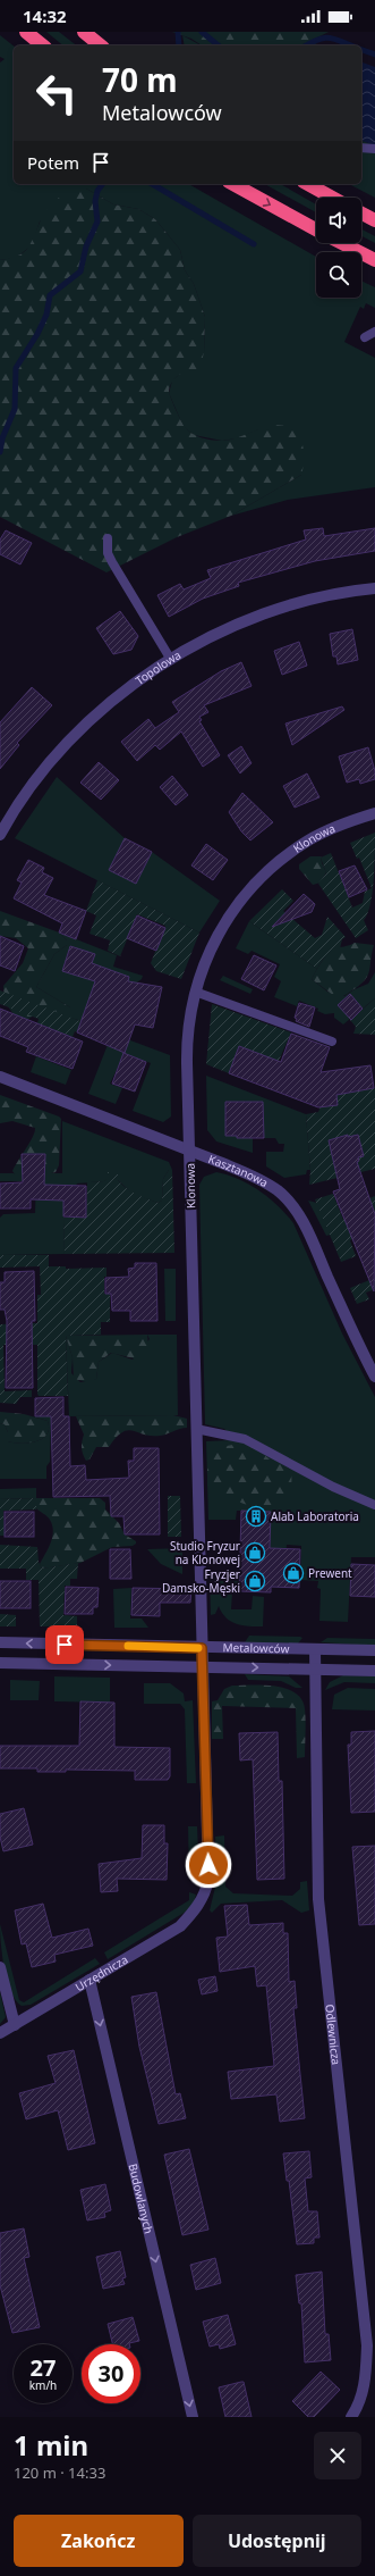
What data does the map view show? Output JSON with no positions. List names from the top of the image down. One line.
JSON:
{"streets":{"street":["Topolowa","Klonowa","Kasztanowa","Metalowców","Urzędnicza","Odlewnicza","Budowlanych"]},"crossings":[["Klonowa","Kasztanowa"],["Klonowa","Metalowców"],["Klonowa","Urzędnicza"],["Metalowców","Odlewnicza"],["Urzędnicza","Budowlanych"]],"one_way":["Budowlanych"],"places":{"building":["Alab Laboratoria"],"shop":["Studio Fryzur na Klonowej","Prewent","Fryzjer Damsko-Męski"]},"page":{"status":"14:32","turn":["70 m","Metalowców"],"then":"Potem","speed":"27 km/h","limit":"30","heading":["1 min","120 m · 14:33"],"buttons":["Zakończ","Udostępnij"]}}
